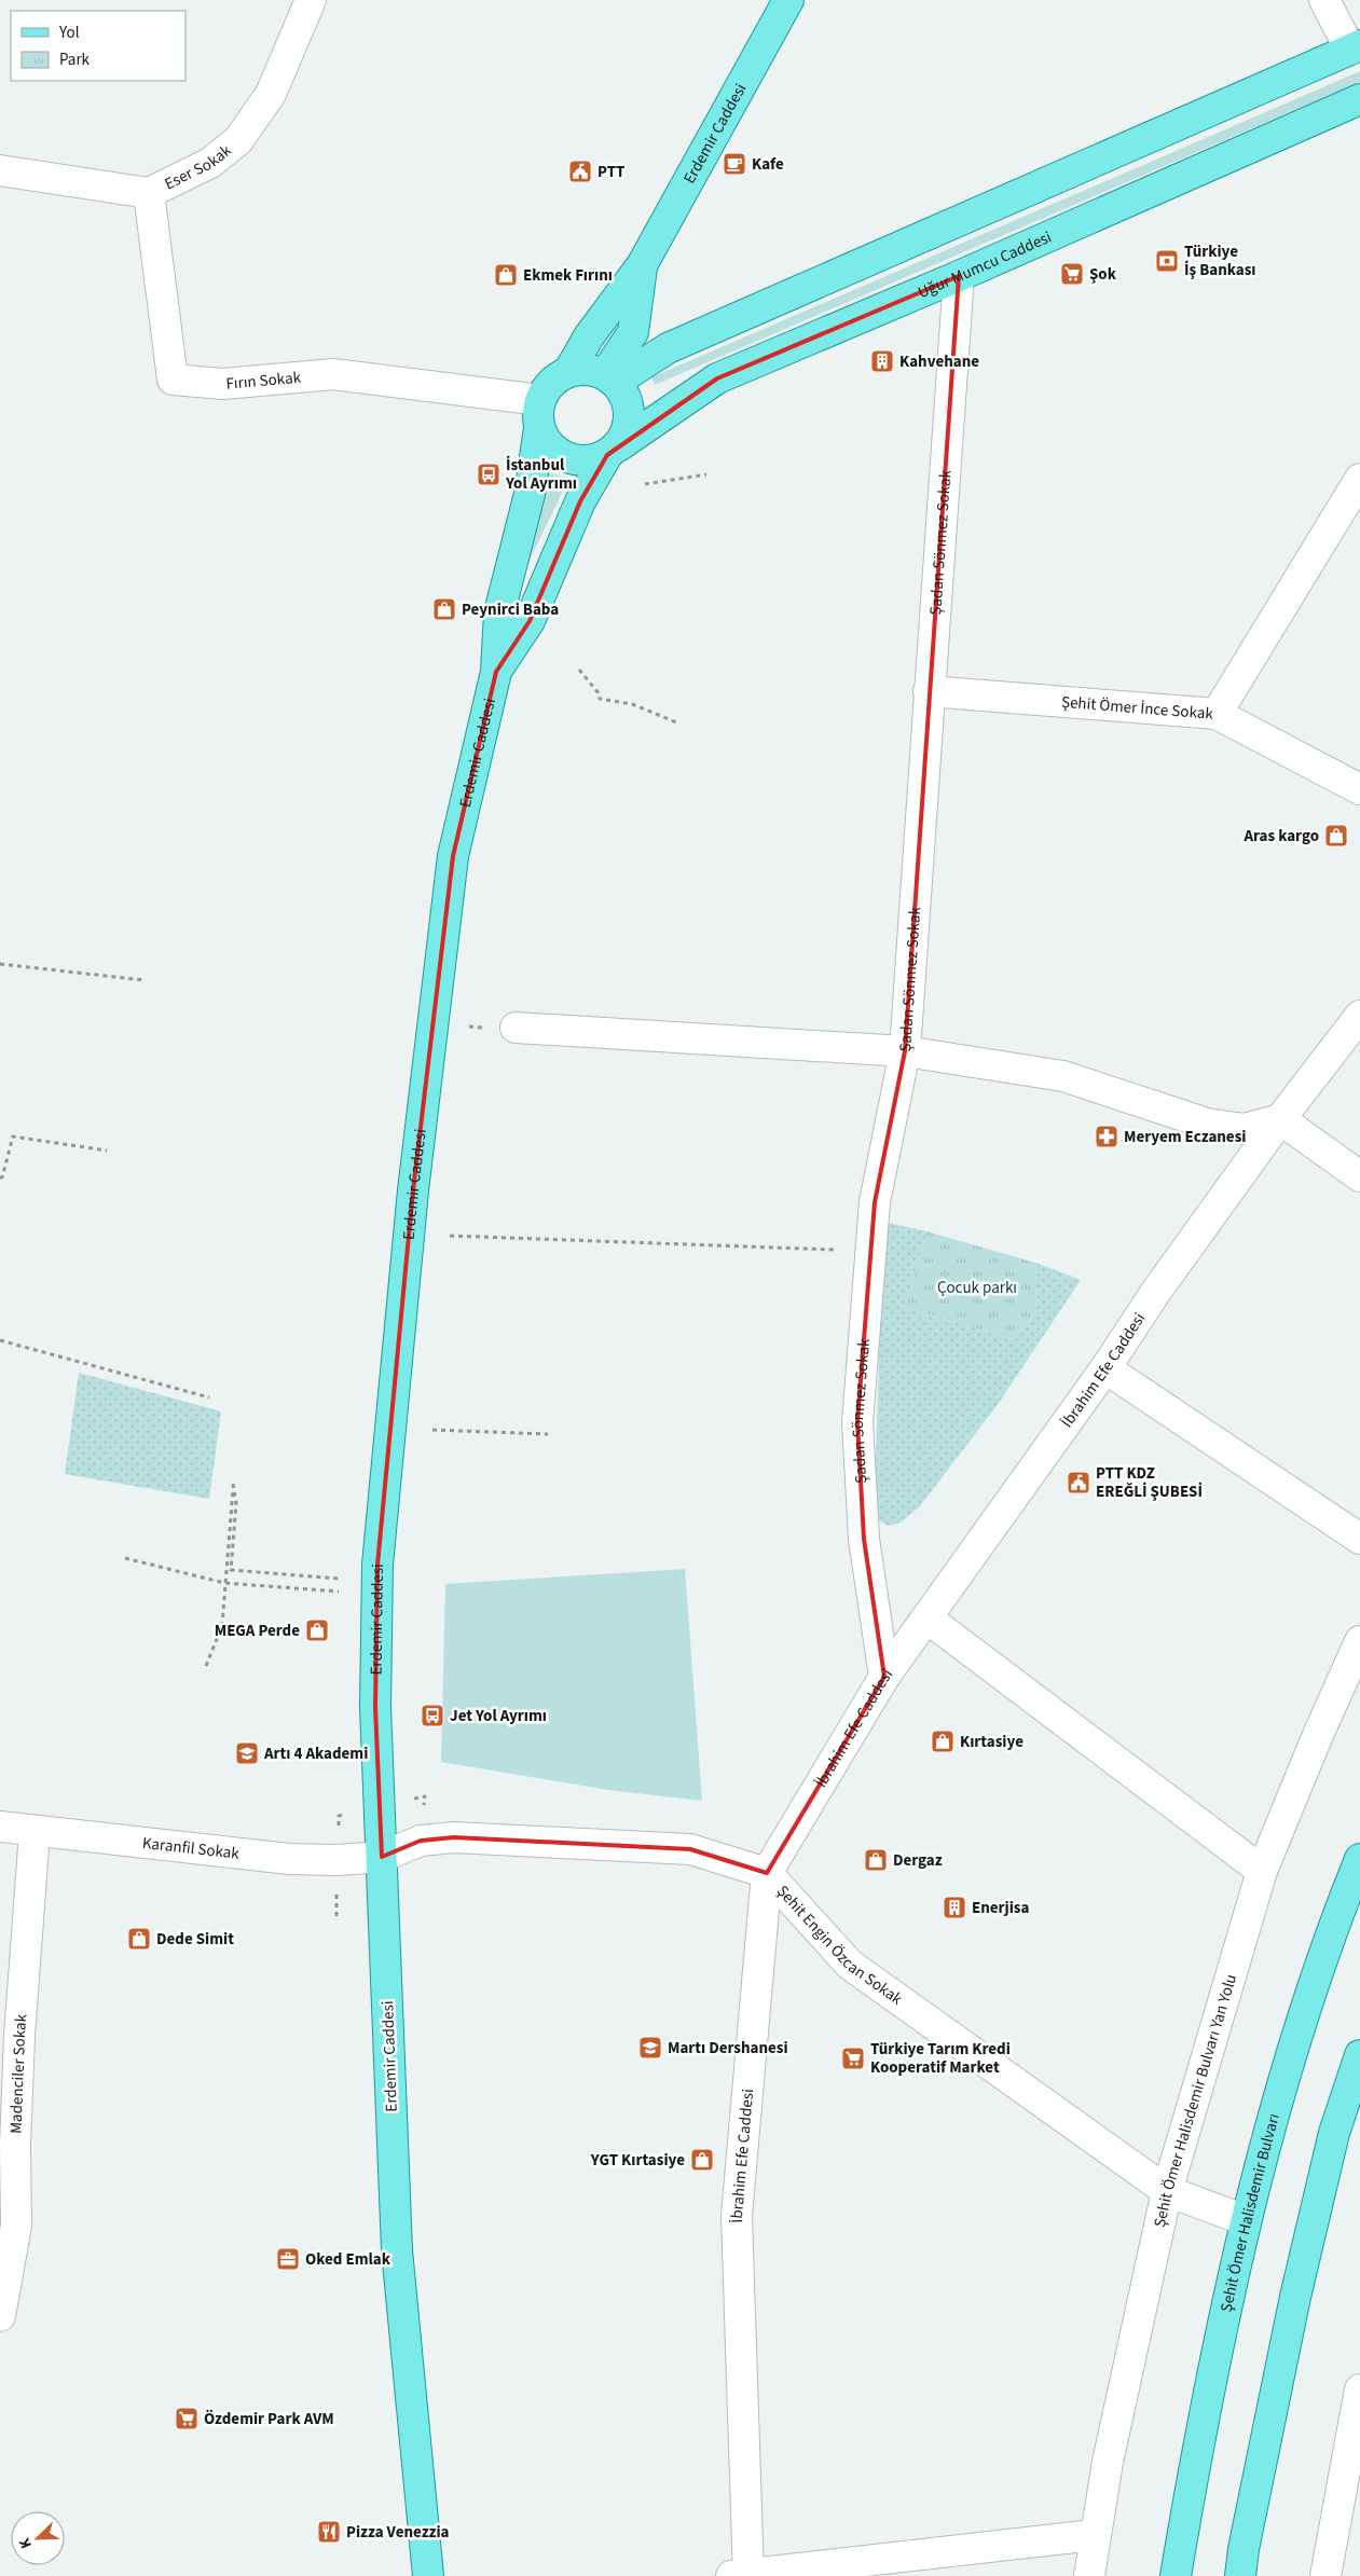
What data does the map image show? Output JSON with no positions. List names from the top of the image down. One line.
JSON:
{"streets":{"main road":["Erdemir Caddesi","Uğur Mumcu Caddesi","Şehit Ömer Halisdemir Bulvarı"],"street":["Eser Sokak","Fırın Sokak","Şadan Sönmez Sokak","Şehit Ömer İnce Sokak","İbrahim Efe Caddesi","Karanfil Sokak","Şehit Engin Özcan Sokak","Madenciler Sokak","Şehit Ömer Halisdemir Bulvarı Yan Yolu"]},"crossings":[["Erdemir Caddesi","Uğur Mumcu Caddesi"],["Erdemir Caddesi","Fırın Sokak"],["Erdemir Caddesi","Karanfil Sokak"],["Erdemir Caddesi","Şehit Engin Özcan Sokak"],["Eser Sokak","Fırın Sokak"],["Uğur Mumcu Caddesi","Fırın Sokak"],["Uğur Mumcu Caddesi","Şadan Sönmez Sokak"],["Şadan Sönmez Sokak","Şehit Ömer İnce Sokak"],["Şadan Sönmez Sokak","İbrahim Efe Caddesi"],["İbrahim Efe Caddesi","Şehit Engin Özcan Sokak"],["Karanfil Sokak","Şehit Engin Özcan Sokak"],["Karanfil Sokak","Madenciler Sokak"],["Şehit Engin Özcan Sokak","Şehit Ömer Halisdemir Bulvarı Yan Yolu"],["Şehit Engin Özcan Sokak","Şehit Ömer Halisdemir Bulvarı"]],"parks":["Çocuk parkı"],"places":{"cafe":["Kafe"],"public building":["PTT","PTT KDZ EREĞLİ ŞUBESİ"],"bank":["Türkiye İş Bankası"],"supermarket":["Şok","Türkiye Tarım Kredi Kooperatif Market","Özdemir Park AVM"],"shop":["Ekmek Fırını","Peynirci Baba","Aras kargo","MEGA Perde","Kırtasiye","Dergaz","Dede Simit","YGT Kırtasiye"],"building":["Kahvehane","Enerjisa"],"bus stop":["İstanbul Yol Ayrımı","Jet Yol Ayrımı"],"pharmacy":["Meryem Eczanesi"],"school or university":["Artı 4 Akademi","Martı Dershanesi"],"office":["Oked Emlak"],"restaurant":["Pizza Venezzia"]},"legend":["Yol","Park"],"north":"bottom left"}
